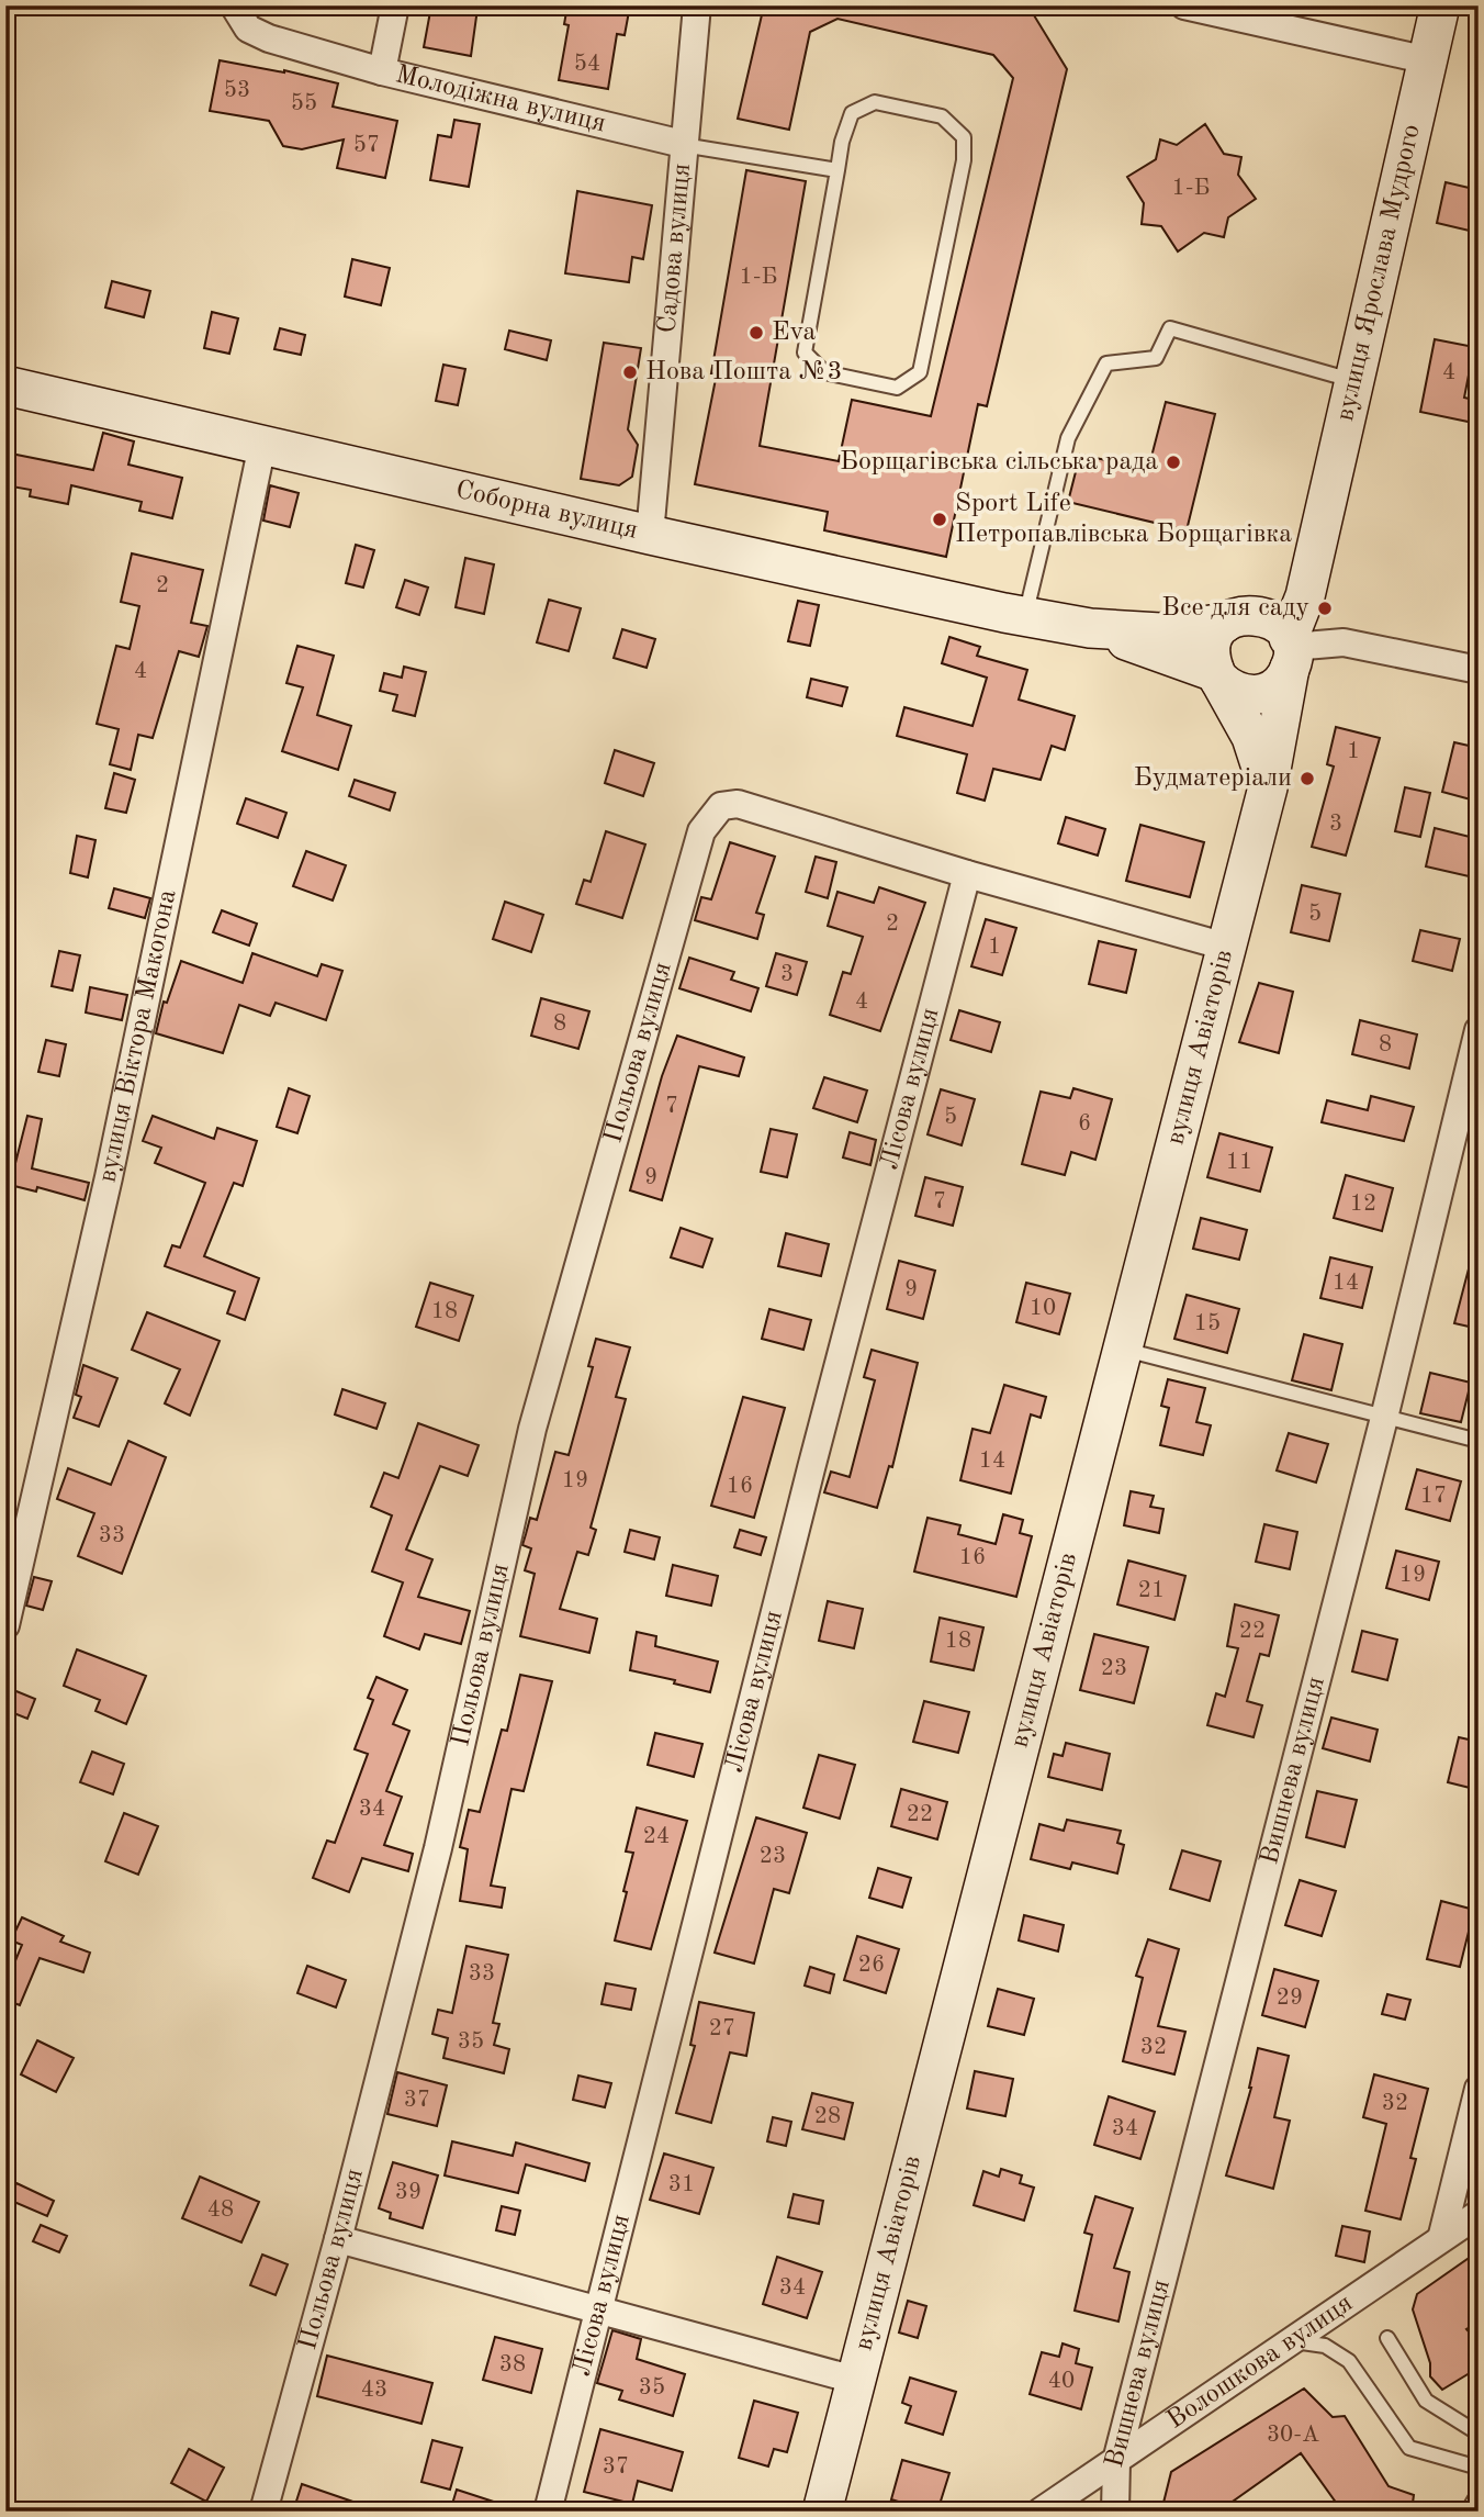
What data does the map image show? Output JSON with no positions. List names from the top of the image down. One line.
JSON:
{"streets":{"main road":["вулиця Ярослава Мудрого","Соборна вулиця","вулиця Авіаторів"],"street":["Молодіжна вулиця","Садова вулиця","вулиця Віктора Макогона","Польова вулиця","Лісова вулиця","Вишнева вулиця","Волошкова вулиця"]},"crossings":[["Молодіжна вулиця","Садова вулиця"],["Садова вулиця","Соборна вулиця"],["вулиця Ярослава Мудрого","Соборна вулиця"],["вулиця Ярослава Мудрого","вулиця Авіаторів"],["Соборна вулиця","вулиця Віктора Макогона"],["Соборна вулиця","вулиця Авіаторів"],["Польова вулиця","Лісова вулиця"],["Вишнева вулиця","Волошкова вулиця"]],"places":["Eva","Нова Пошта №3","Борщагівська сільська рада","Sport Life Петропавлівська Борщагівка","Все для саду","Будматеріали"],"house_numbers":["54","53","55","57","1-Б","1-Б","4","2","4","1","3","5","2","1","3","4","8","8","7","5","6","11","9","7","12","14","9","10","18","15","14","19","16","17","33","16","19","21","22","18","23","34","22","24","23","26","33","29","27","35","32","37","32","28","34","31","39","48","34","38","40","35","43","30-А","37"]}
